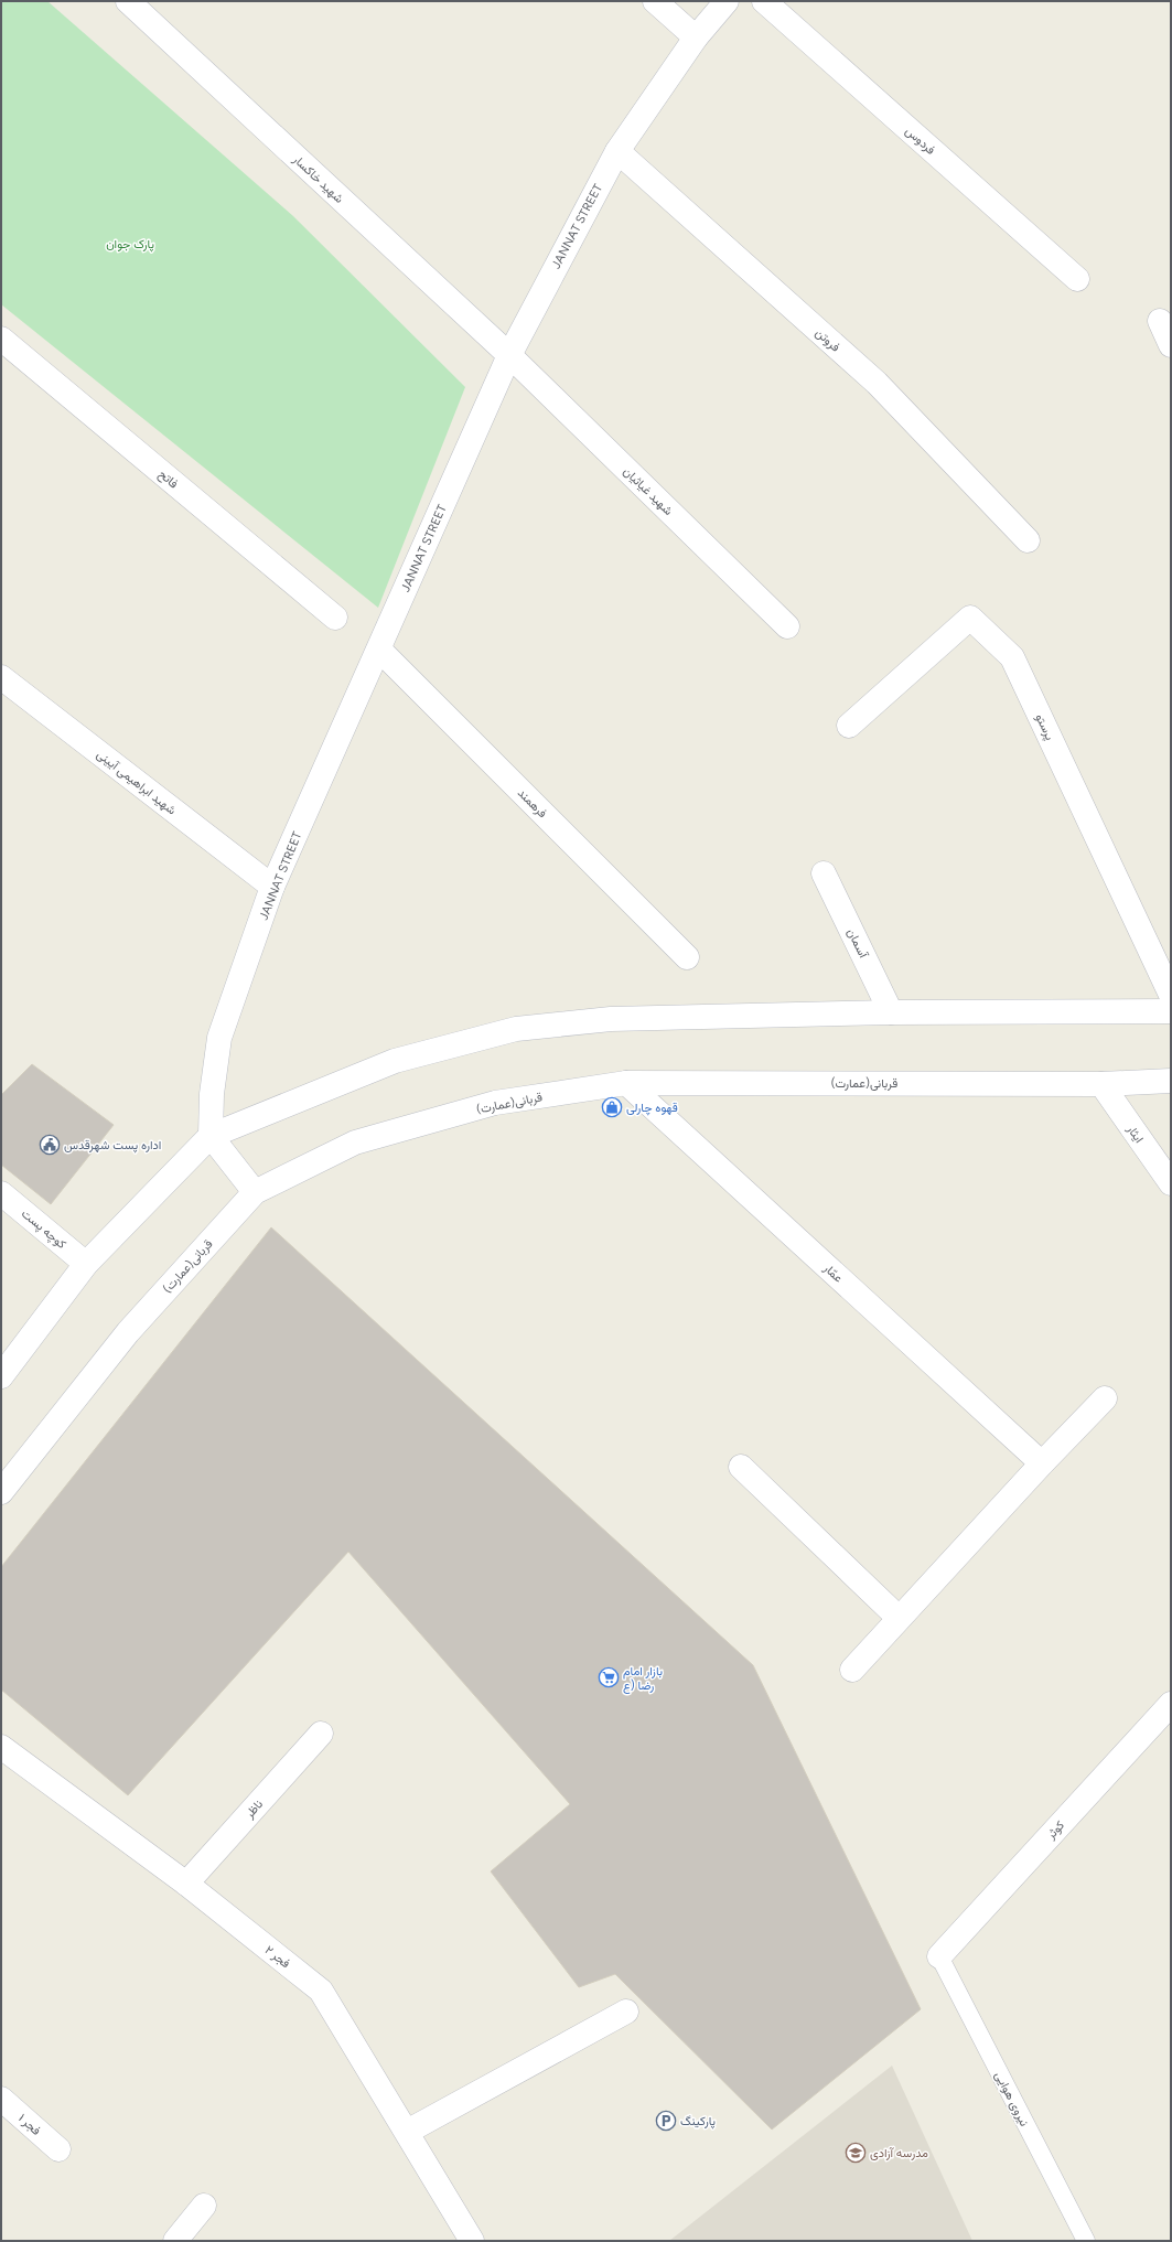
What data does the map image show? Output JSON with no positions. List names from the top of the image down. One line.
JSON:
{"streets":{"street":["فردوس","شهید خاکسار","JANNAT STREET","فروتن","فاتح","شهید غیاثیان","پرستو","شهید ابراهیمی آیینی","فرهمند","آسمان","(عمارت)قربانی","ایثار","کوچه پست","عمّار","ناظر","کوثر","فجر ۲","فجر ۱"],"lane":["نیروی هوایی"]},"crossings":[["شهید خاکسار","JANNAT STREET"],["شهید خاکسار","شهید غیاثیان"],["JANNAT STREET","فروتن"],["JANNAT STREET","شهید غیاثیان"],["JANNAT STREET","شهید ابراهیمی آیینی"],["JANNAT STREET","فرهمند"],["(عمارت)قربانی","ایثار"],["(عمارت)قربانی","عمّار"],["ناظر","فجر ۲"],["کوثر","نیروی هوایی"]],"parks":["پارک جوان"],"places":{"shop":["قهوه چارلی"],"public building":["اداره پست شهرقدس"],"supermarket":["بازار امام رضا (ع"],"parking":["پارکینگ"],"school or university":["مدرسه آزادی"]}}
